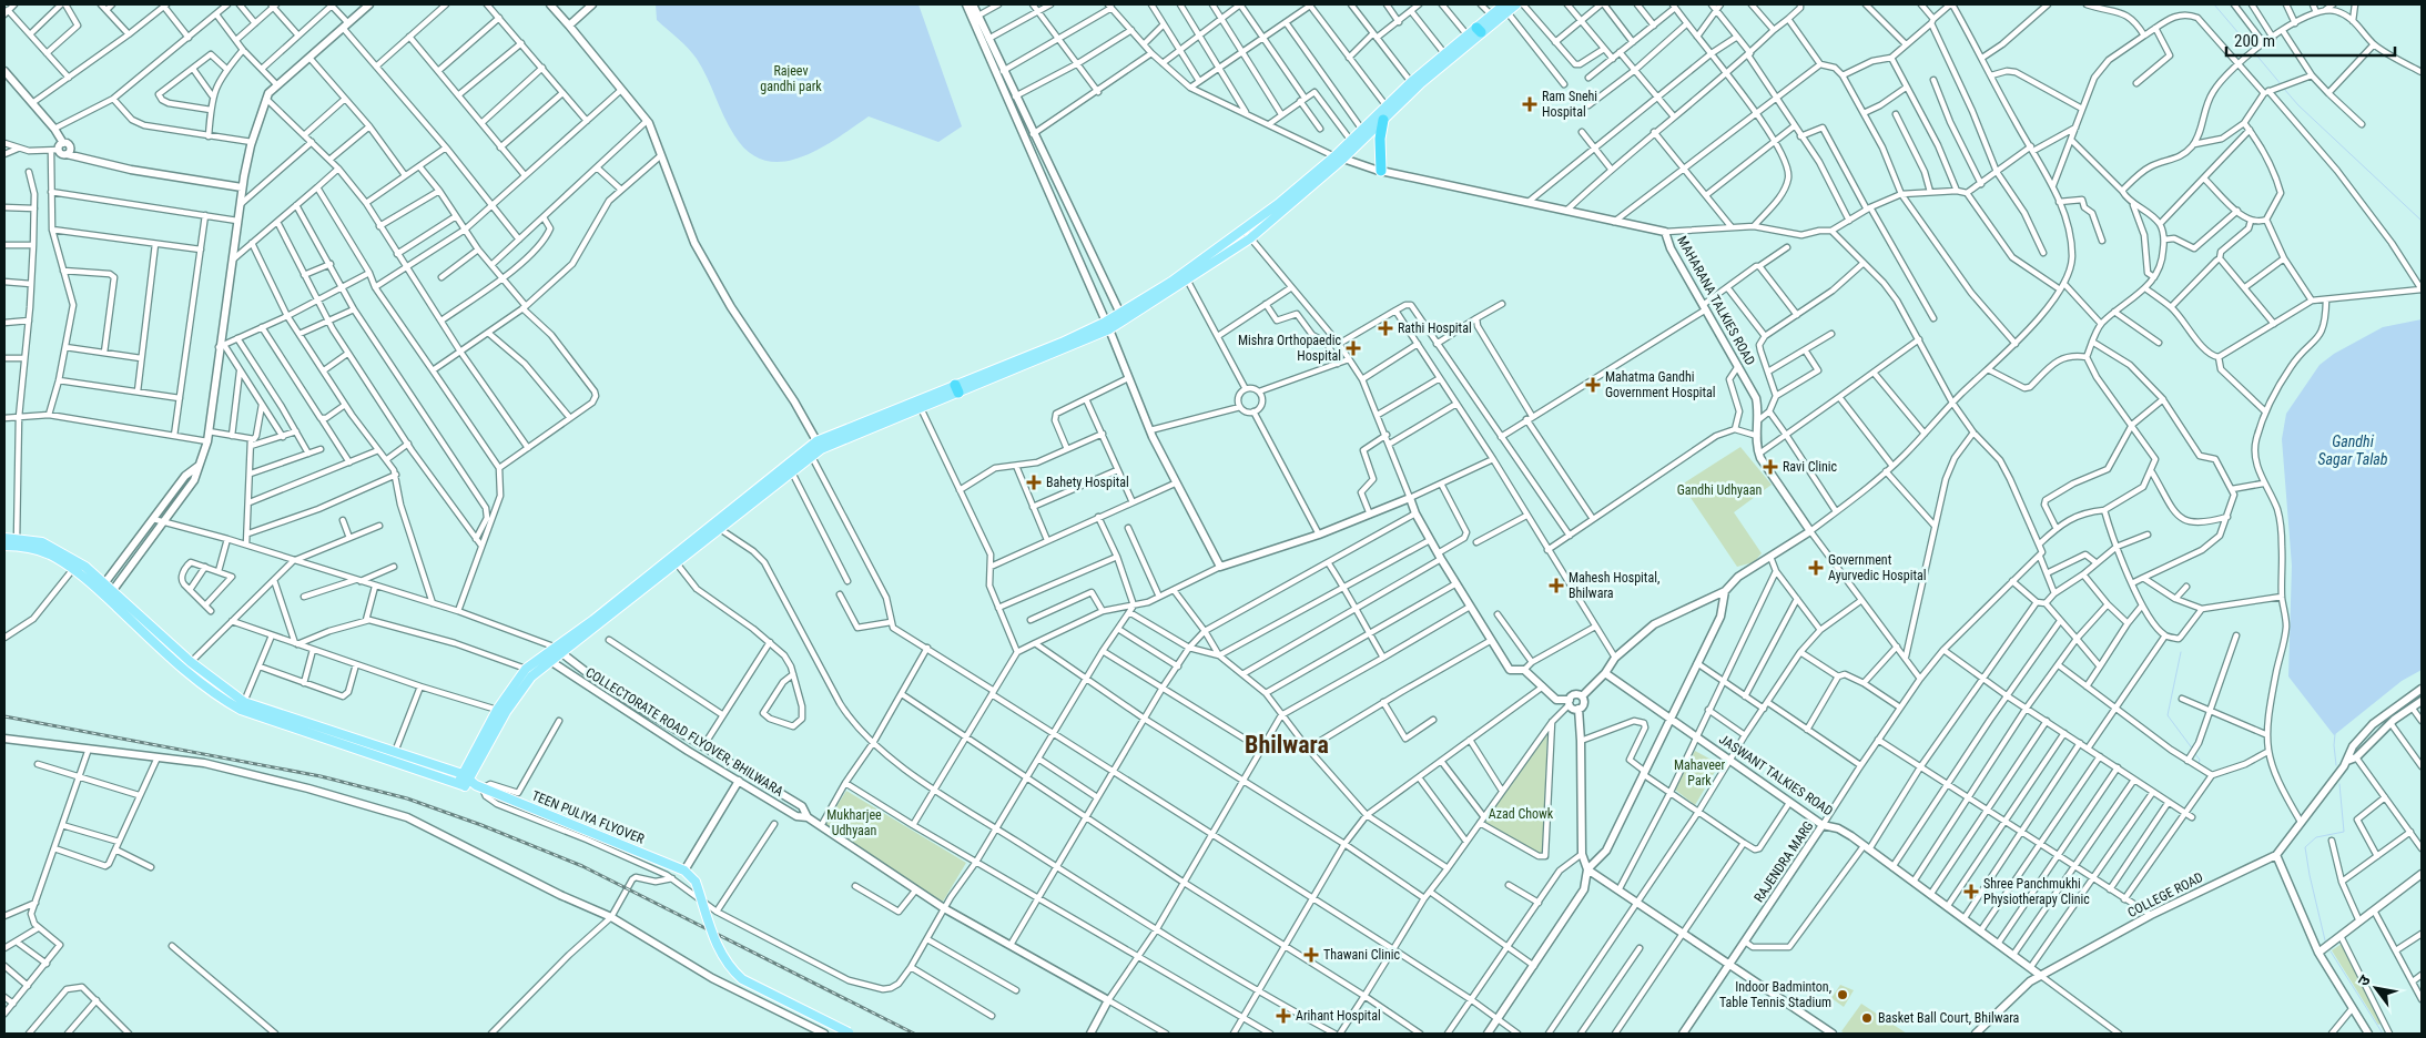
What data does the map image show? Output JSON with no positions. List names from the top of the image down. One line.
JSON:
{"streets":{"main road":["TEEN PULIYA FLYOVER"],"street":["MAHARANA TALKIES ROAD","COLLECTORATE ROAD FLYOVER, BHILWARA","JASWANT TALKIES ROAD","RAJENDRA MARG","COLLEGE ROAD"]},"crossings":[["JASWANT TALKIES ROAD","RAJENDRA MARG"],["JASWANT TALKIES ROAD","COLLEGE ROAD"]],"districts":["Bhilwara"],"water":["Gandhi Sagar Talab"],"parks":["Rajeev gandhi park","Gandhi Udhyaan","Mahaveer Park","Azad Chowk","Mukharjee Udhyaan"],"places":{"health":["Ram Snehi Hospital","Rathi Hospital","Mishra Orthopaedic Hospital","Mahatma Gandhi Government Hospital","Ravi Clinic","Bahety Hospital","Government Ayurvedic Hospital","Mahesh Hospital, Bhilwara","Shree Panchmukhi Physiotherapy Clinic","Thawani Clinic","Arihant Hospital"],"other":["Indoor Badminton, Table Tennis Stadium","Basket Ball Court, Bhilwara"]},"scale_bar":"200 m","north":"top left"}
